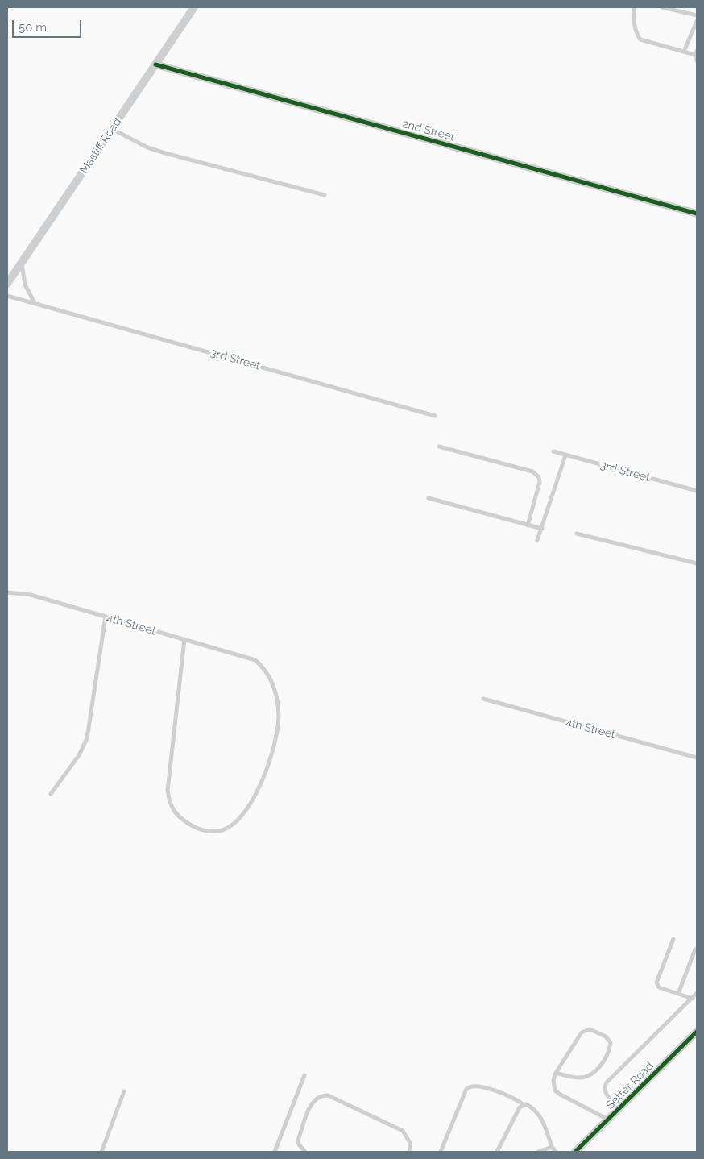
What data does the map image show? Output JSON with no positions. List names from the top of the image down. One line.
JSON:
{"streets":{"street":["2nd Street","Mastiff Road","Setter Road"],"lane":["3rd Street","4th Street"]},"crossings":[["2nd Street","Mastiff Road"]],"scale_bar":"50 m"}
